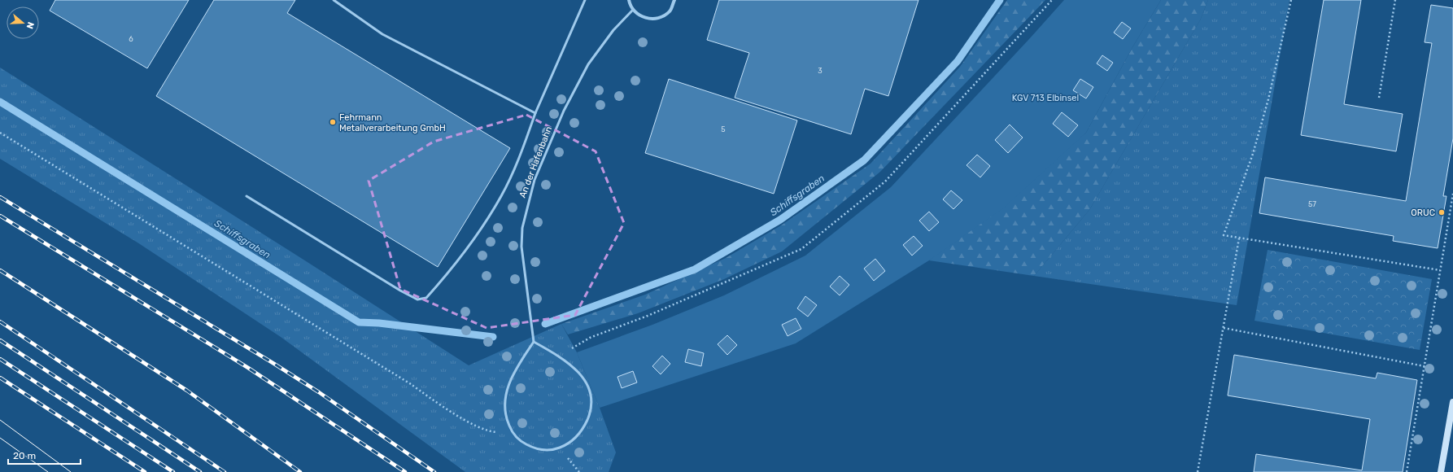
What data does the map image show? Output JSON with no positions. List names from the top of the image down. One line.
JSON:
{"streets":{"lane":["An der Hafenbahn"]},"water":["Schiffsgraben"],"parks":["KGV 713 Elbinsel"],"places":["Fehrmann Metallverarbeitung GmbH","ORUC"],"house_numbers":["6","3","5","57"],"scale_bar":"20 m","north":"right"}
